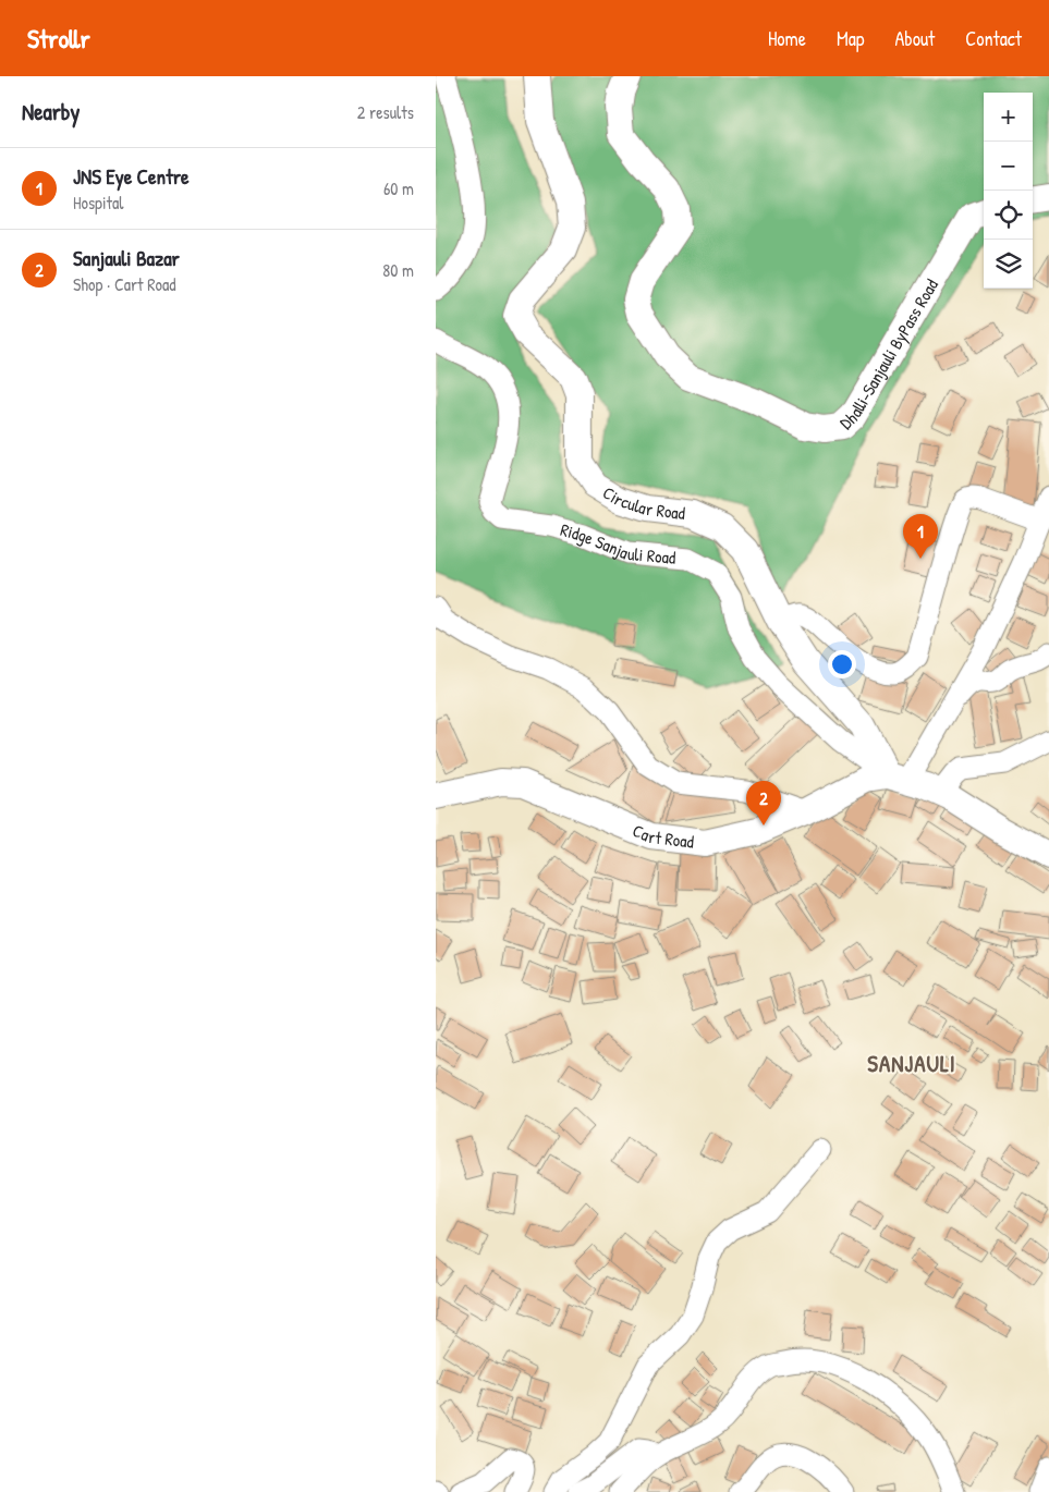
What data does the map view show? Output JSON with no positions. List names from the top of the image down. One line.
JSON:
{"streets":{"main road":["Dhalli-Sanjauli ByPass Road","Circular Road","Cart Road"],"street":["Ridge Sanjauli Road"]},"crossings":[["Circular Road","Ridge Sanjauli Road"],["Circular Road","Cart Road"],["Ridge Sanjauli Road","Cart Road"]],"districts":["SANJAULI"],"page":{"header":"Strollr","nav":["Home","Map","About","Contact"],"heading":["Nearby","2 results"],"map_buttons":["+","−"],"list":[{"mark":"1","name":"JNS Eye Centre","note":"Hospital","value":"60 m"},{"mark":"2","name":"Sanjauli Bazar","note":"Shop · Cart Road","value":"80 m"}],"pins":["1","2"]}}
